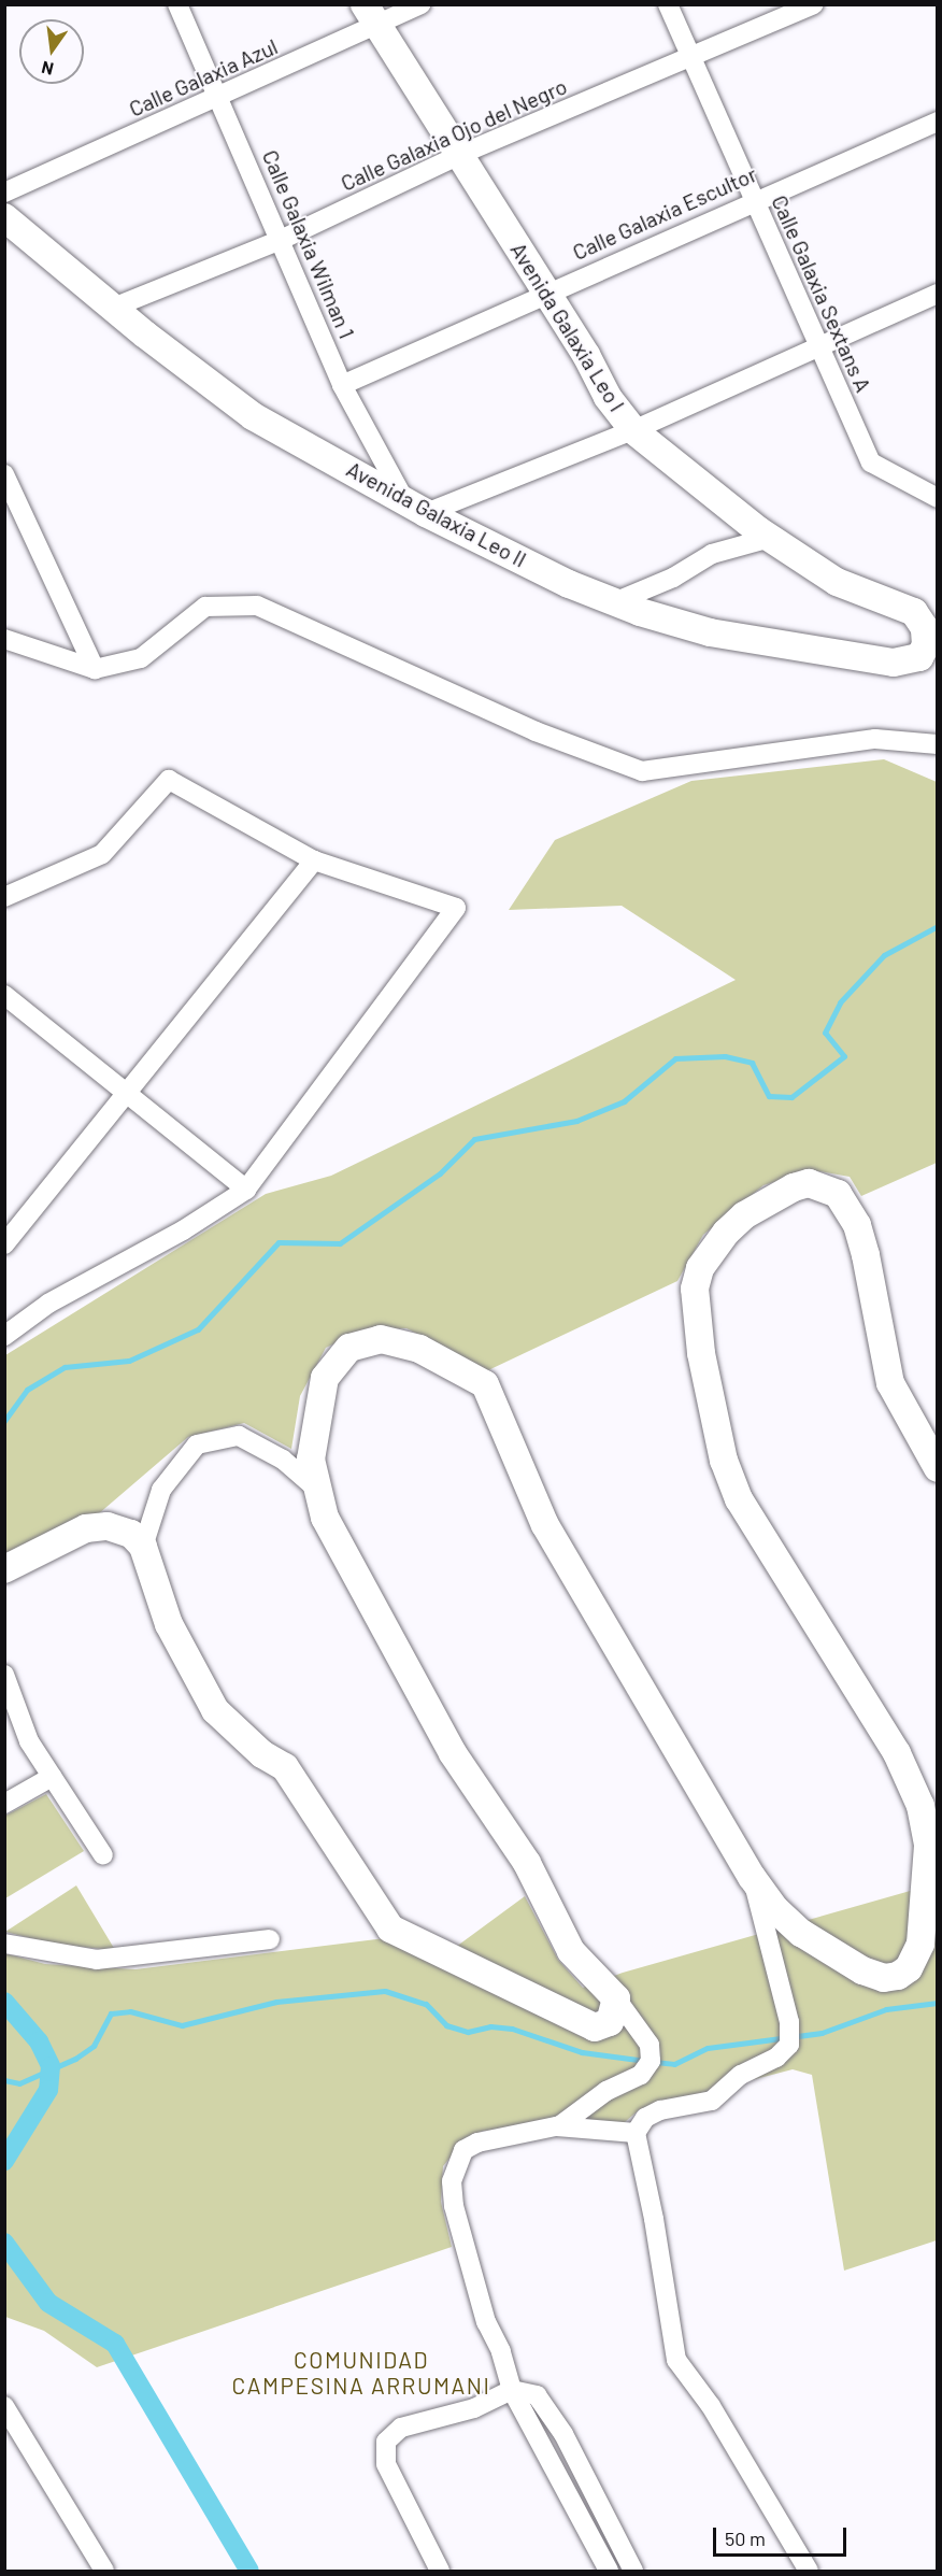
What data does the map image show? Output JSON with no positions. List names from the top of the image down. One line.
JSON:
{"streets":{"street":["Calle Galaxia Azul","Calle Galaxia Ojo del Negro","Calle Galaxia Escultor","Calle Galaxia Wilman 1","Calle Galaxia Sextans A","Avenida Galaxia Leo I","Avenida Galaxia Leo II"]},"crossings":[["Calle Galaxia Azul","Calle Galaxia Wilman 1"],["Calle Galaxia Azul","Avenida Galaxia Leo I"],["Calle Galaxia Ojo del Negro","Calle Galaxia Wilman 1"],["Calle Galaxia Ojo del Negro","Calle Galaxia Sextans A"],["Calle Galaxia Ojo del Negro","Avenida Galaxia Leo I"],["Calle Galaxia Ojo del Negro","Avenida Galaxia Leo II"],["Calle Galaxia Escultor","Calle Galaxia Wilman 1"],["Calle Galaxia Escultor","Calle Galaxia Sextans A"],["Calle Galaxia Escultor","Avenida Galaxia Leo I"],["Calle Galaxia Wilman 1","Avenida Galaxia Leo II"],["Avenida Galaxia Leo I","Avenida Galaxia Leo II"]],"districts":["COMUNIDAD CAMPESINA ARRUMANI"],"scale_bar":"50 m","north":"bottom"}
